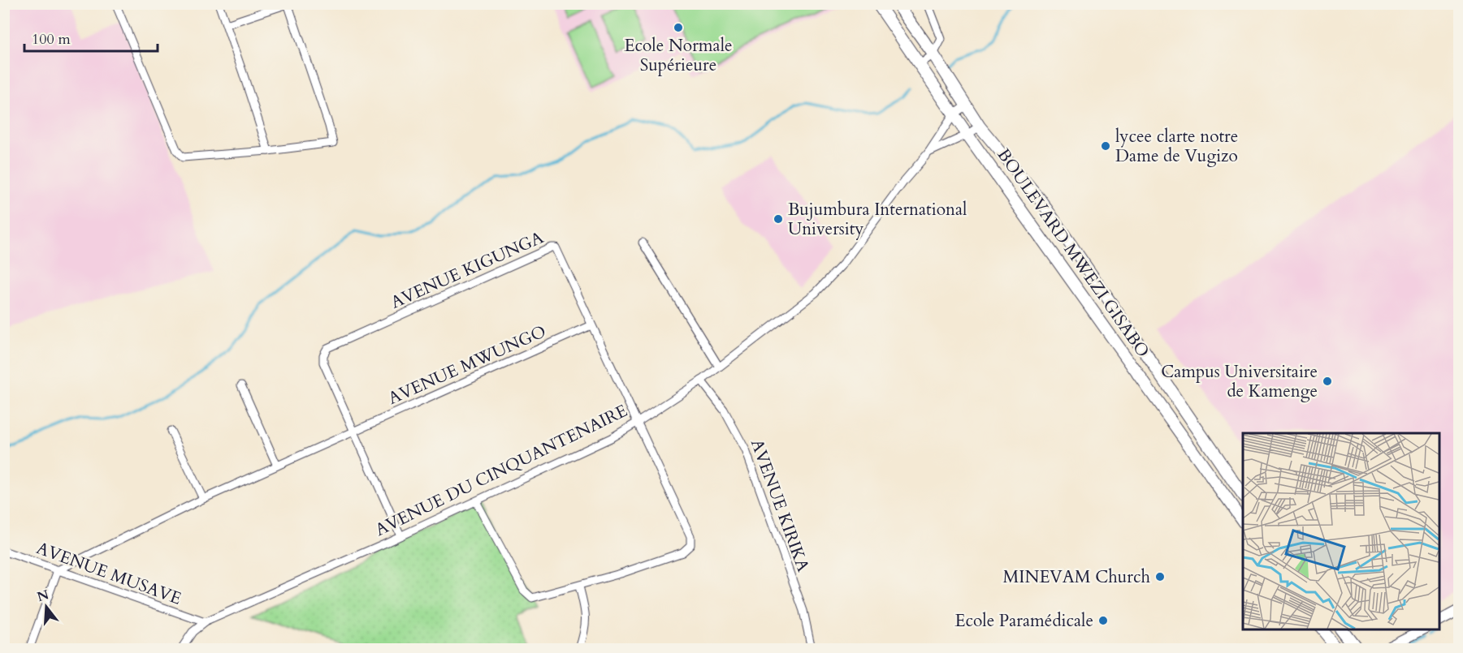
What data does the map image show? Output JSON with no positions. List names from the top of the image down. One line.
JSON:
{"streets":{"main road":["BOULEVARD MWEZI GISABO"],"street":["AVENUE KIGUNGA","AVENUE MWUNGO","AVENUE DU CINQUANTENAIRE","AVENUE KIRIKA","AVENUE MUSAVE"]},"crossings":[["BOULEVARD MWEZI GISABO","AVENUE DU CINQUANTENAIRE"],["AVENUE KIGUNGA","AVENUE MWUNGO"],["AVENUE KIGUNGA","AVENUE DU CINQUANTENAIRE"],["AVENUE MWUNGO","AVENUE MUSAVE"],["AVENUE DU CINQUANTENAIRE","AVENUE KIRIKA"],["AVENUE DU CINQUANTENAIRE","AVENUE MUSAVE"]],"places":["Ecole Normale Supérieure","lycee clarte notre Dame de Vugizo","Bujumbura International University","Campus Universitaire de Kamenge","MINEVAM Church","Ecole Paramédicale"],"scale_bar":"100 m","north":"top"}
